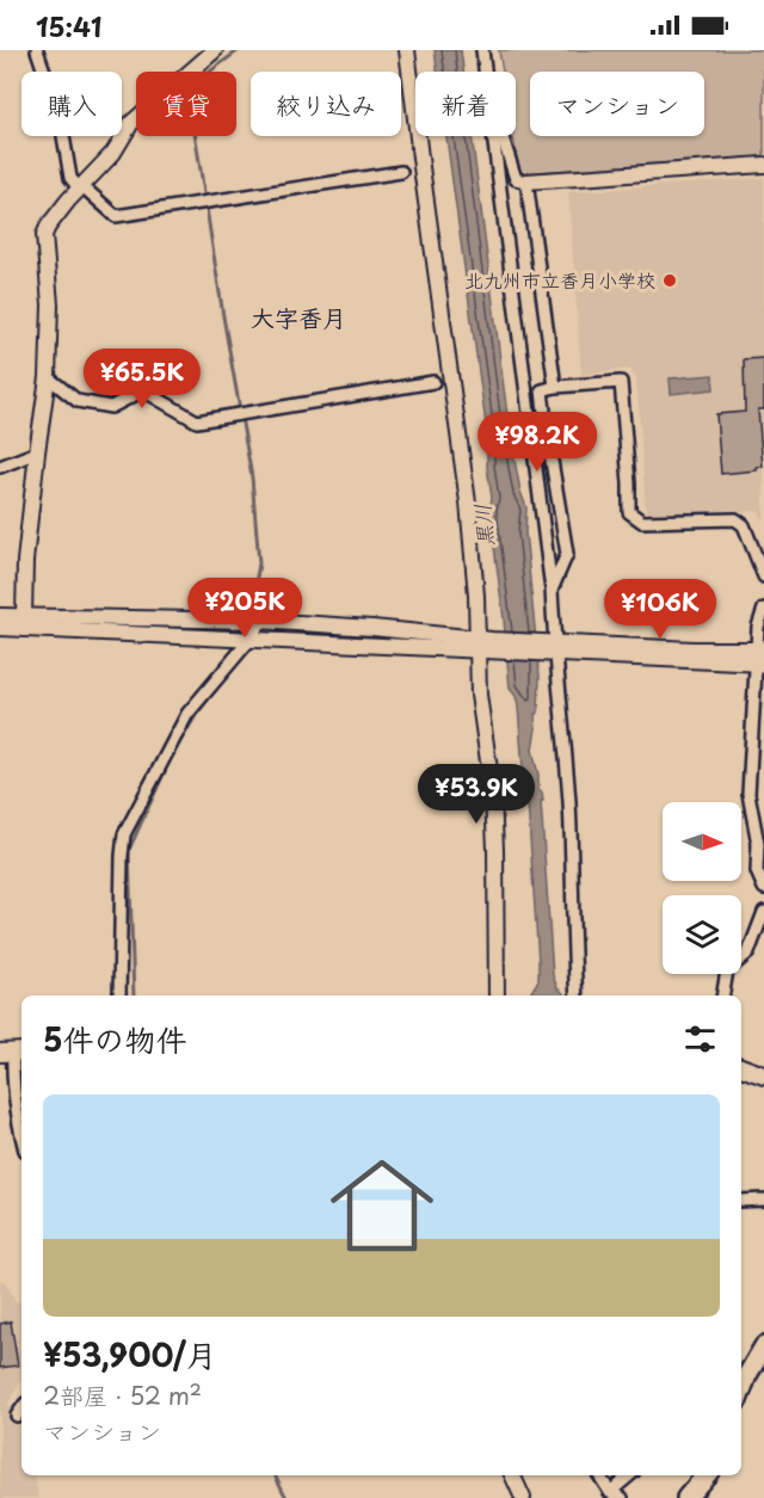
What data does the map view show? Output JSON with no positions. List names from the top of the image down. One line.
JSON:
{"districts":["大字香月"],"water":["黒川"],"places":["北九州市立香月小学校"],"north":"right","page":{"status":"15:41","chip":["購入","賃貸","絞り込み","新着","マンション"],"price":["¥65.5K","¥98.2K","¥205K","¥106K","¥53.9K"],"heading":"5件の物件","list":[{"name":"¥53,900/月","note":"2部屋 · 52 m² · マンション"}]}}
